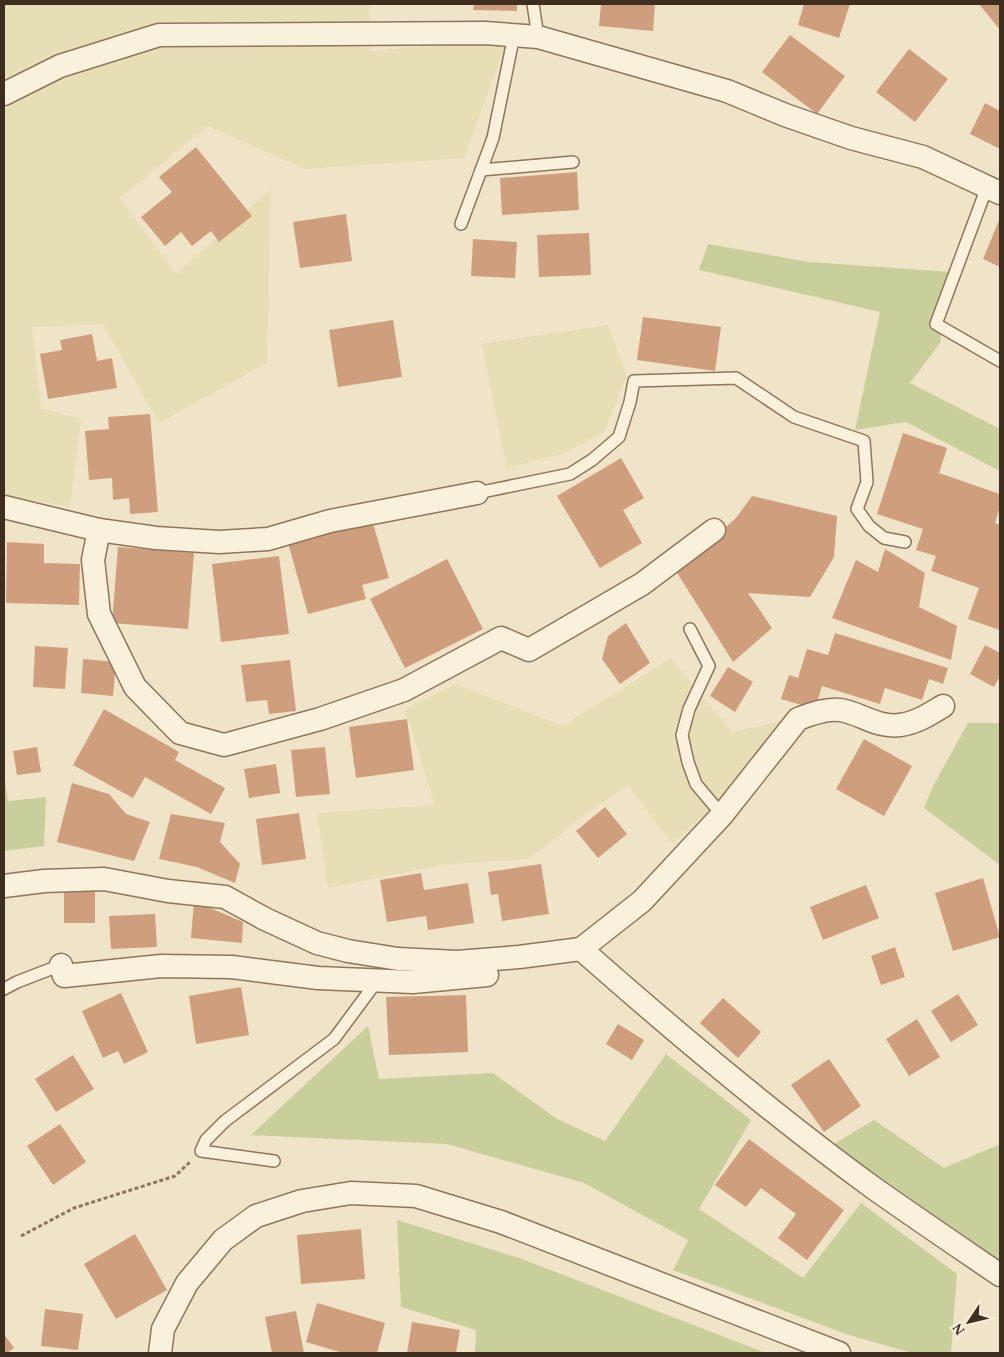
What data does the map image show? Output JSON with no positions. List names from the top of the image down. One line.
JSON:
{"north":"bottom left"}
